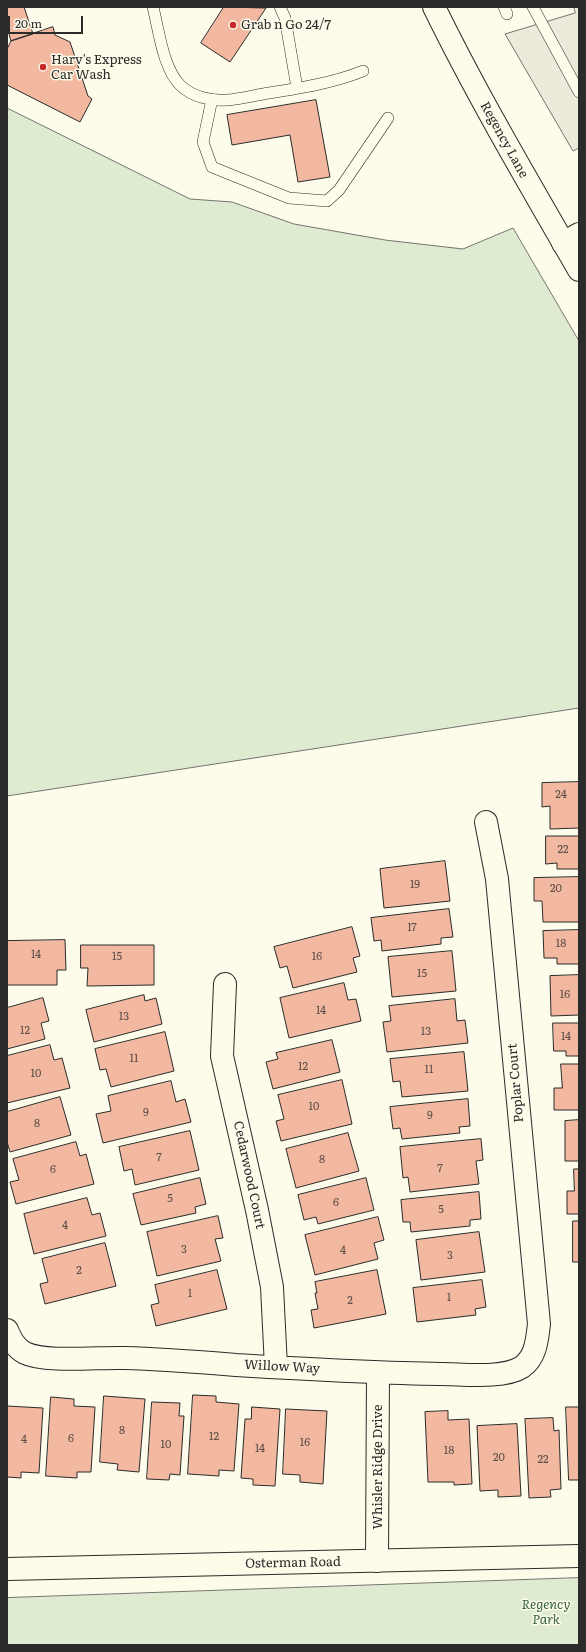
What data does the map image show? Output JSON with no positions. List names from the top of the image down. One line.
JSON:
{"streets":{"street":["Regency Lane","Poplar Court","Cedarwood Court","Willow Way","Whisler Ridge Drive","Osterman Road"]},"crossings":[["Poplar Court","Willow Way"],["Cedarwood Court","Willow Way"],["Willow Way","Whisler Ridge Drive"],["Whisler Ridge Drive","Osterman Road"]],"parks":["Regency Park"],"places":["Grab n Go 24/7","Harv's Express Car Wash"],"house_numbers":["24","22","19","20","17","18","14","15","16","15","16","14","13","12","13","14","11","12","11","10","10","9","9","8","7","8","7","6","5","6","5","4","3","4","3","2","1","1","2","8","12","6","4","16","10","14","18","20","22"],"scale_bar":"20 m"}
